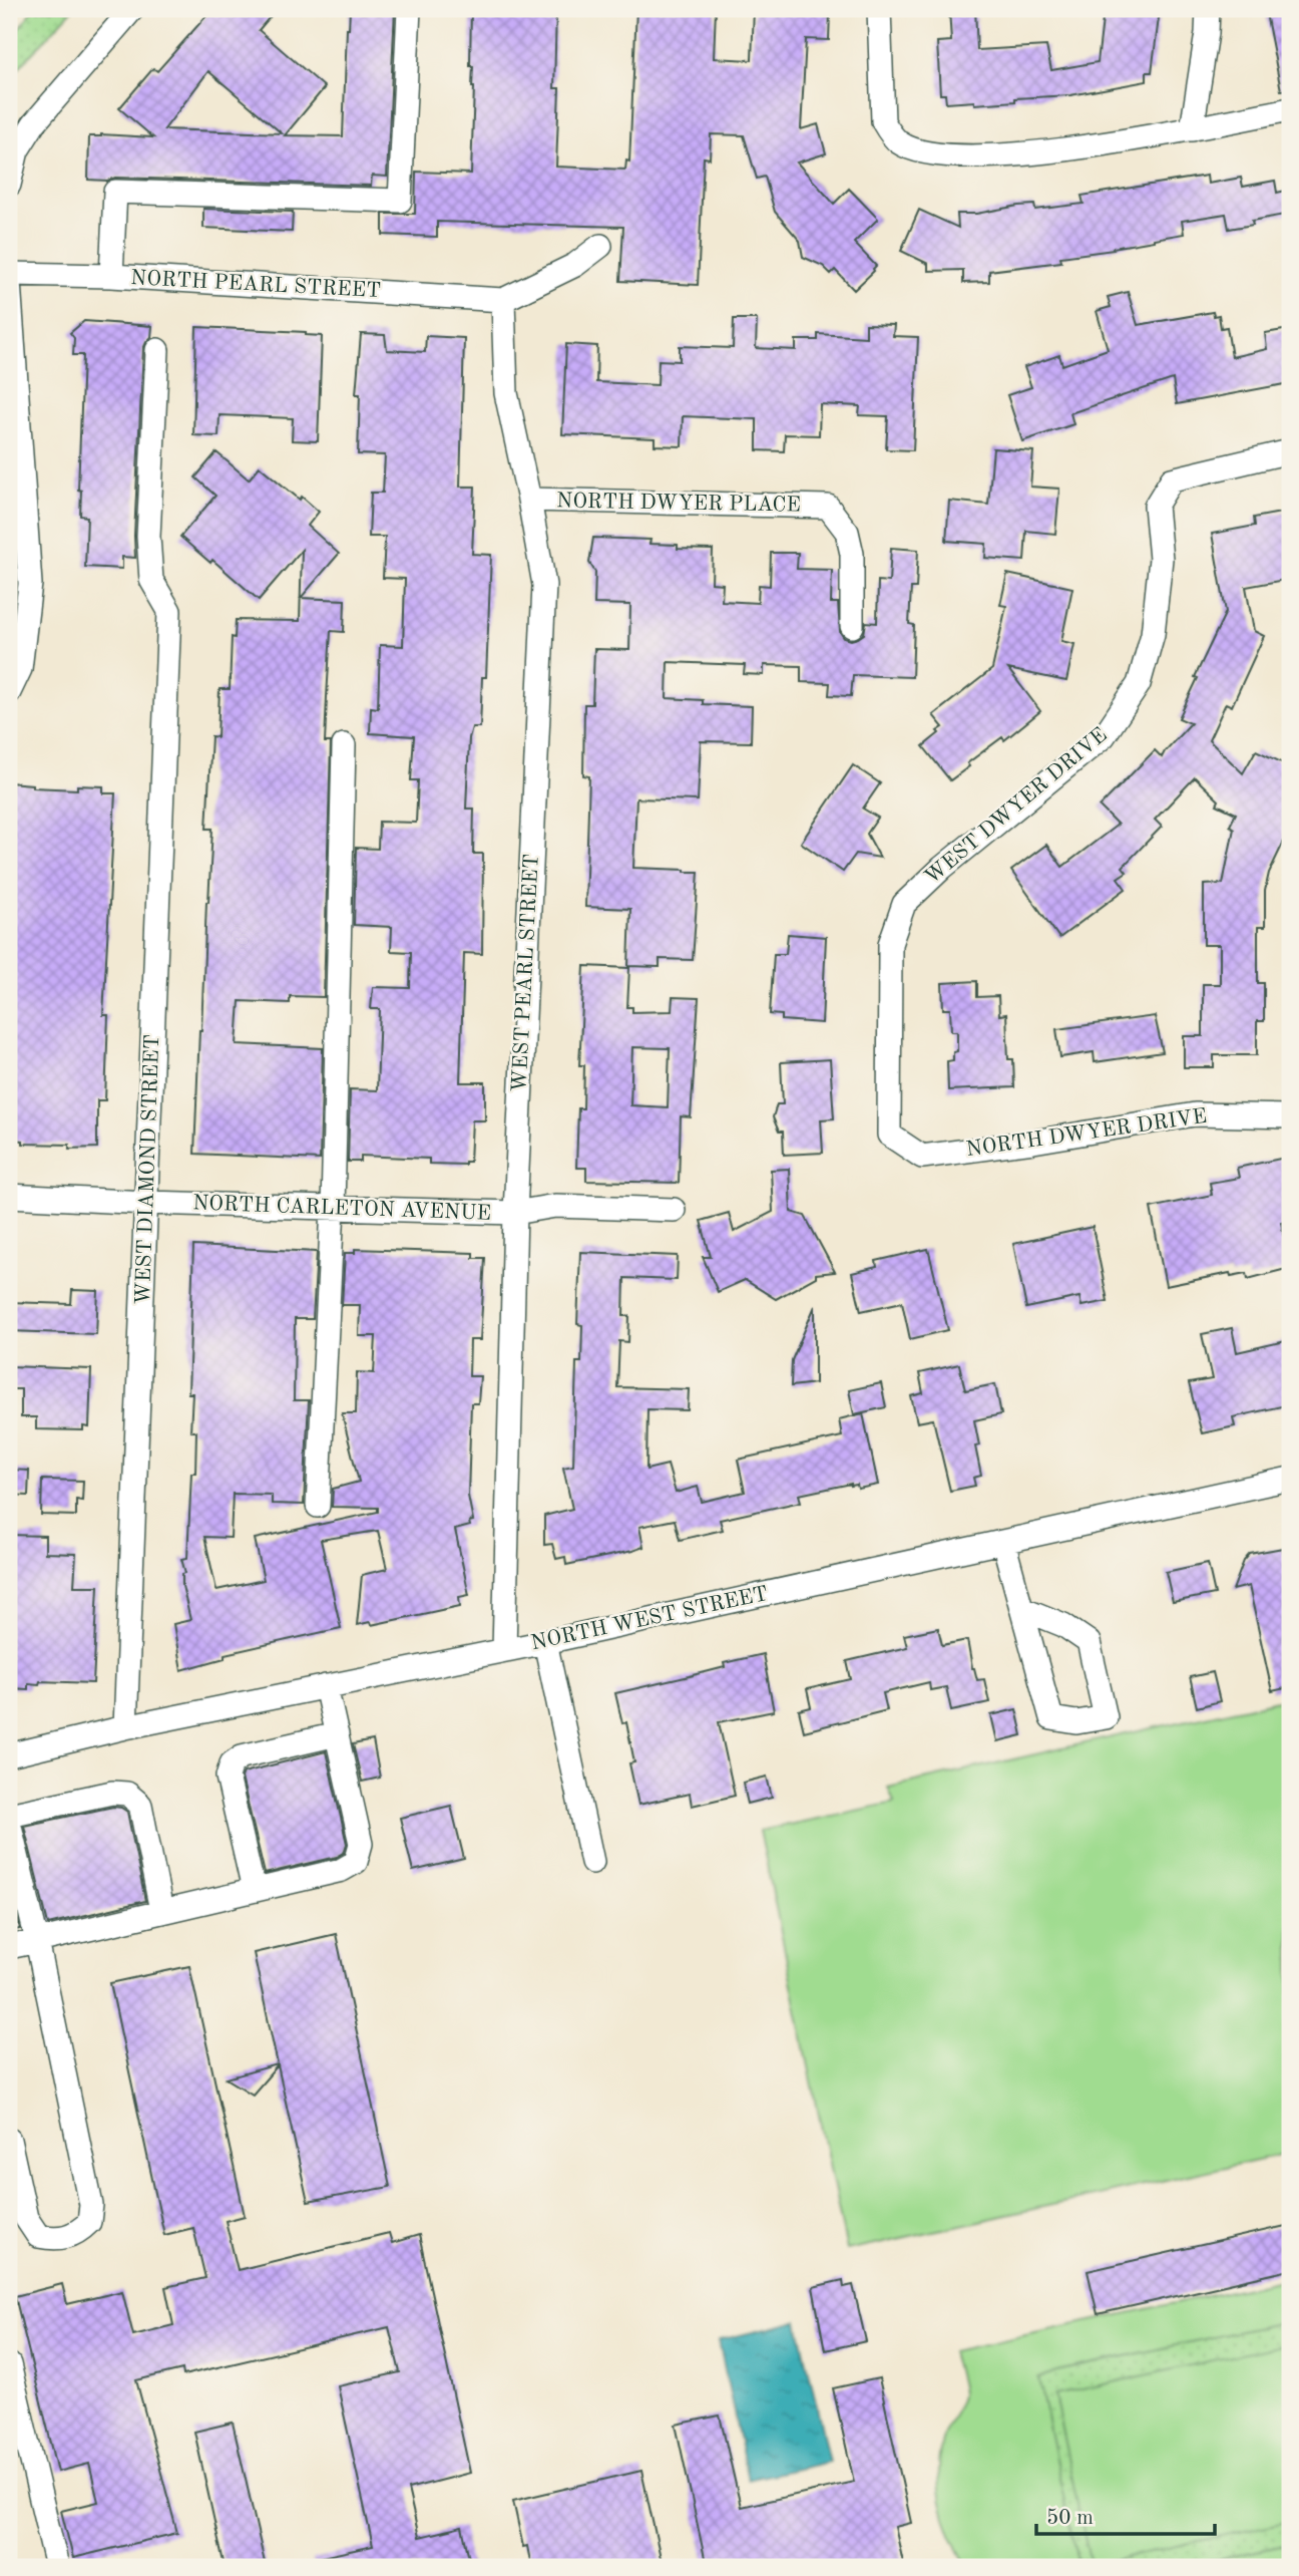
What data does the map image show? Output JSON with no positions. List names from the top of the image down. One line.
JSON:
{"streets":{"street":["NORTH PEARL STREET","NORTH DWYER PLACE","WEST DWYER DRIVE","WEST PEARL STREET","NORTH DWYER DRIVE","WEST DIAMOND STREET","NORTH CARLETON AVENUE","NORTH WEST STREET"]},"crossings":[["NORTH PEARL STREET","WEST PEARL STREET"],["NORTH DWYER PLACE","WEST PEARL STREET"],["WEST DWYER DRIVE","NORTH DWYER DRIVE"],["WEST PEARL STREET","NORTH CARLETON AVENUE"],["WEST PEARL STREET","NORTH WEST STREET"],["WEST DIAMOND STREET","NORTH CARLETON AVENUE"],["WEST DIAMOND STREET","NORTH WEST STREET"]],"scale_bar":"50 m"}
